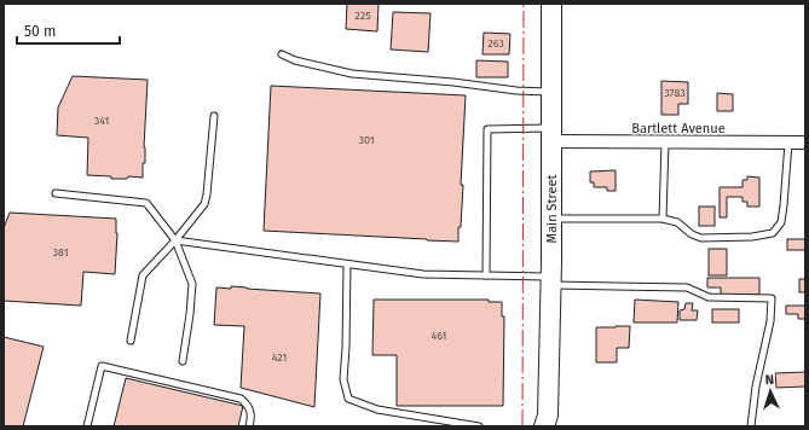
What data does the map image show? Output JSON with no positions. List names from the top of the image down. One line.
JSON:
{"streets":{"main road":["Main Street"],"street":["Bartlett Avenue"]},"crossings":[["Bartlett Avenue","Main Street"]],"house_numbers":["225","263","3783","341","301","381","461","421"],"scale_bar":"50 m","north":"top"}
